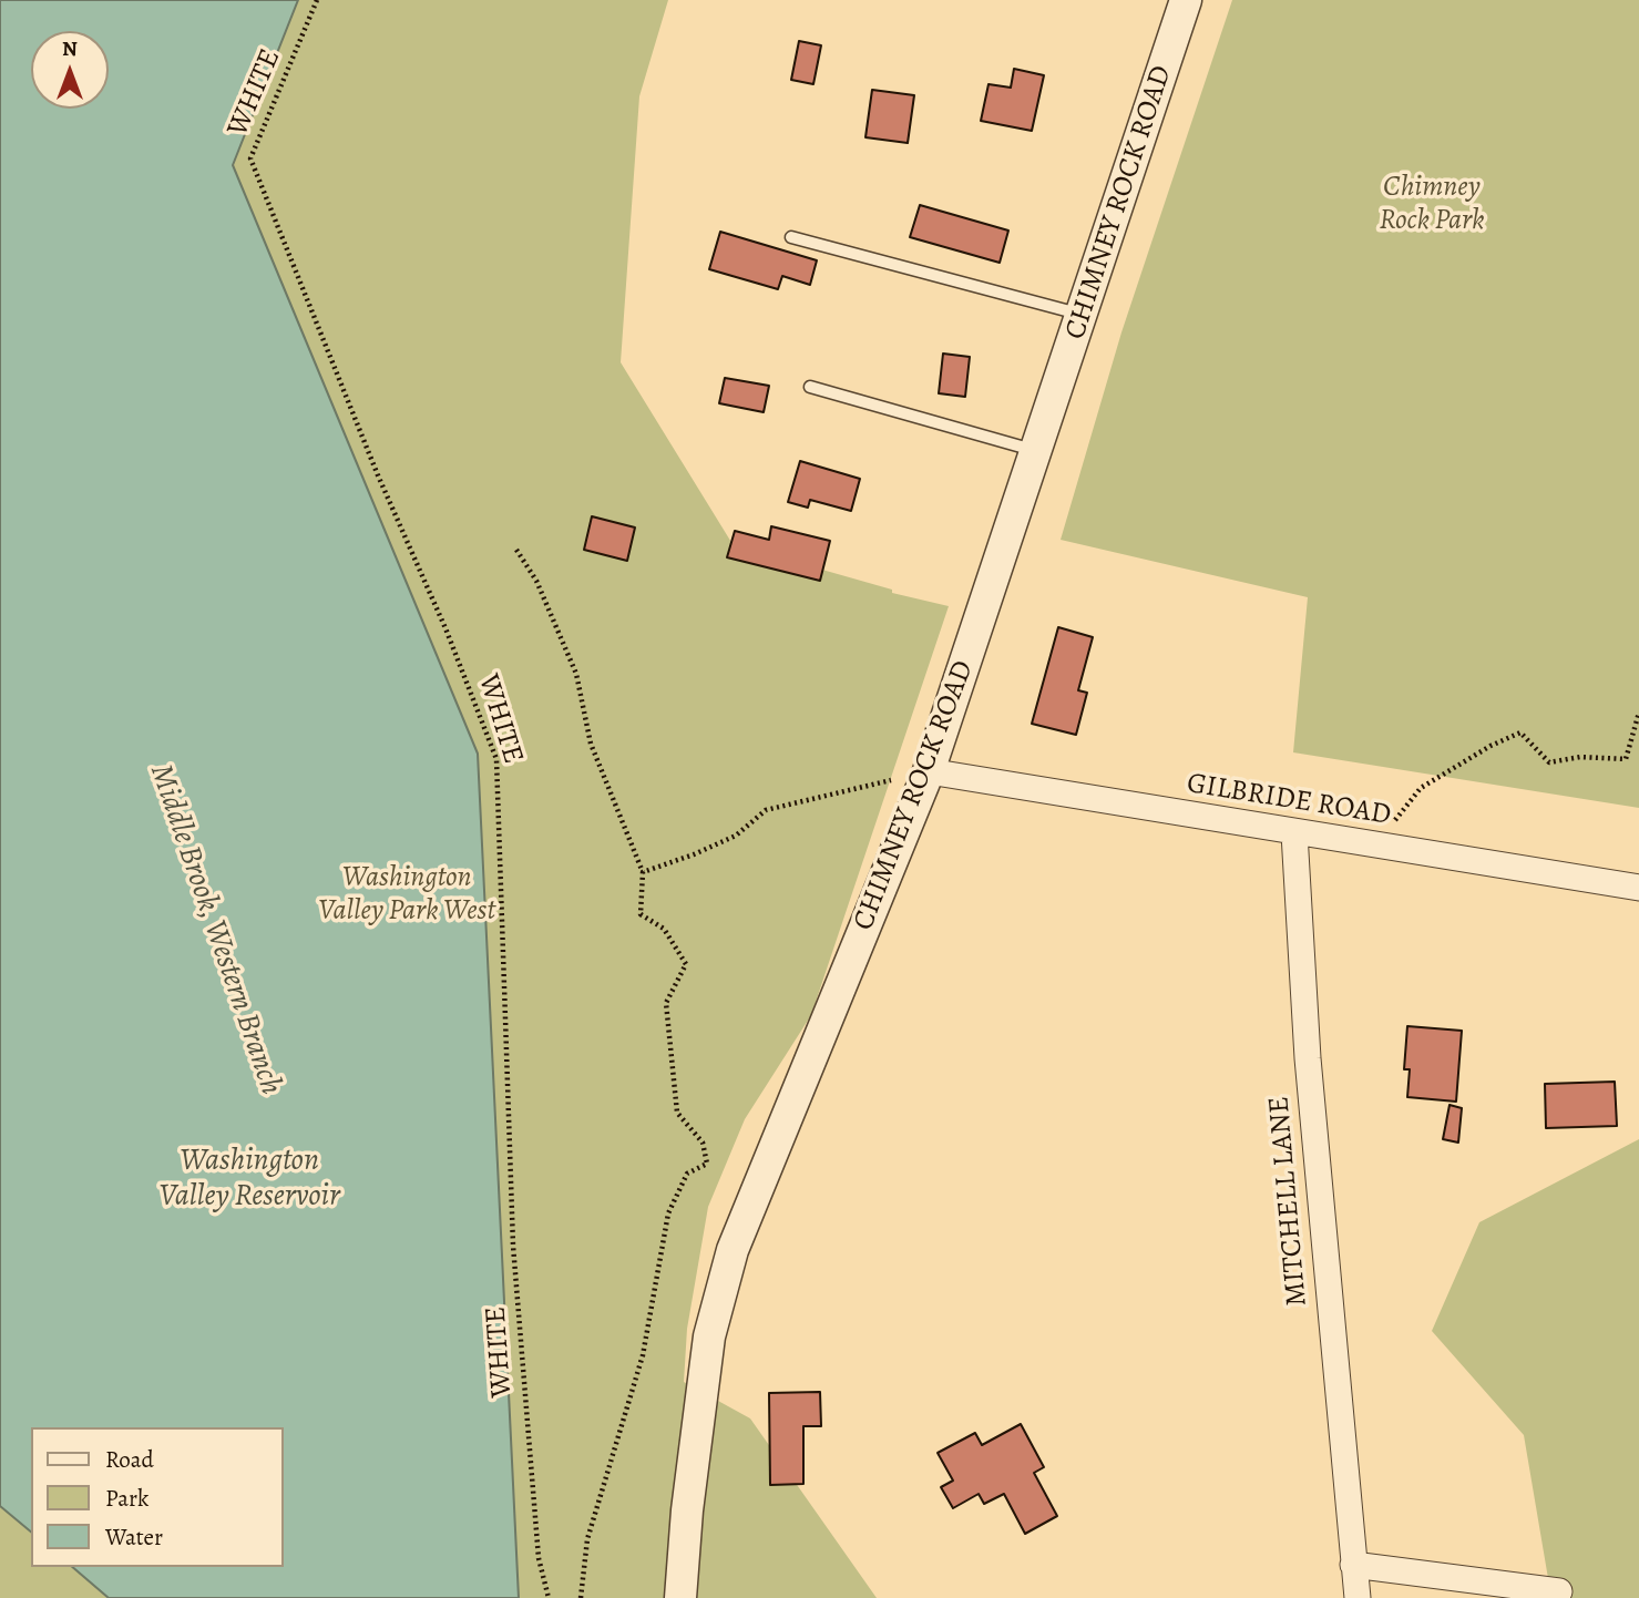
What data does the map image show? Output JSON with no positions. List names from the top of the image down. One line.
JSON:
{"streets":{"street":["CHIMNEY ROCK ROAD","GILBRIDE ROAD","MITCHELL LANE"],"path":["WHITE"]},"crossings":[["CHIMNEY ROCK ROAD","GILBRIDE ROAD"],["GILBRIDE ROAD","MITCHELL LANE"]],"water":["Middle Brook, Western Branch","Washington Valley Reservoir"],"parks":["Chimney Rock Park","Washington Valley Park West"],"legend":["Road","Park","Water"],"north":"top"}
